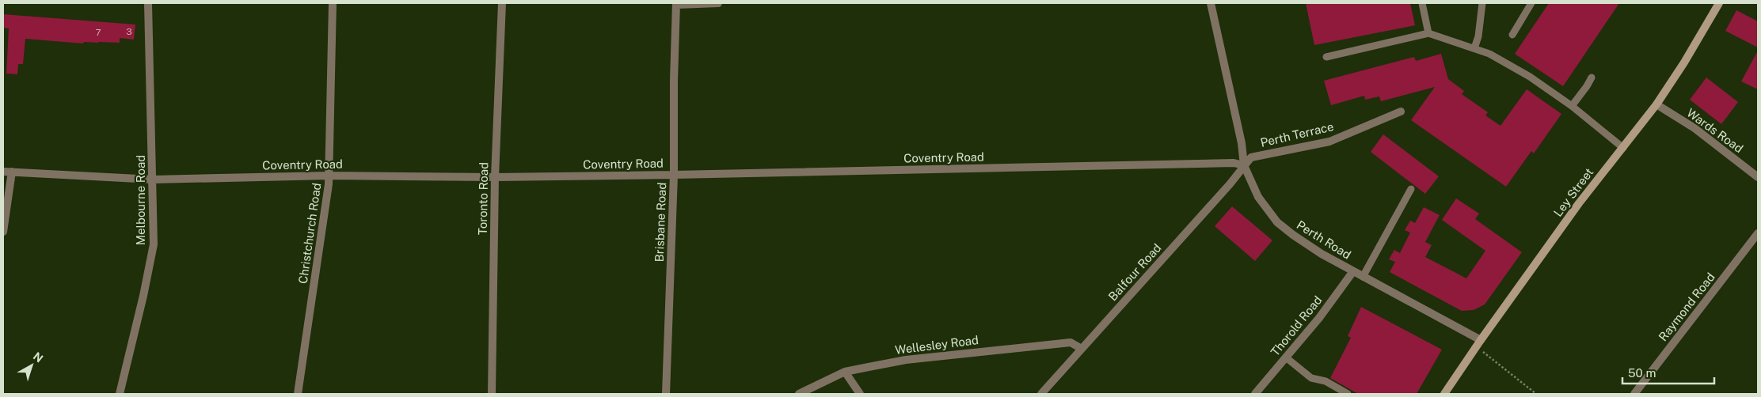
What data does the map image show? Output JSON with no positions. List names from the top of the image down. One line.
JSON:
{"streets":{"street":["Wards Road","Perth Terrace","Coventry Road","Ley Street","Toronto Road","Melbourne Road","Brisbane Road","Christchurch Road","Perth Road","Balfour Road","Raymond Road","Thorold Road","Wellesley Road"]},"crossings":[["Wards Road","Ley Street"],["Perth Terrace","Coventry Road"],["Perth Terrace","Perth Road"],["Perth Terrace","Balfour Road"],["Coventry Road","Toronto Road"],["Coventry Road","Melbourne Road"],["Coventry Road","Brisbane Road"],["Coventry Road","Christchurch Road"],["Coventry Road","Perth Road"],["Coventry Road","Balfour Road"],["Ley Street","Perth Road"],["Perth Road","Balfour Road"],["Perth Road","Thorold Road"],["Balfour Road","Wellesley Road"]],"house_numbers":["3","7"],"scale_bar":"50 m","north":"top right"}
